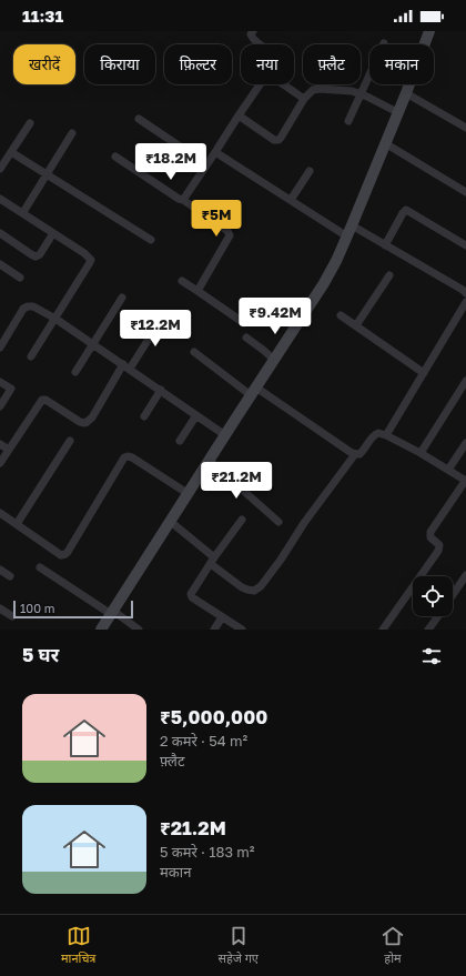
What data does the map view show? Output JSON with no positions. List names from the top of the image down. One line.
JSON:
{"scale_bar":"100 m","page":{"status":"11:31","chip":["खरीदें","किराया","फ़िल्टर","नया","फ़्लैट","मकान"],"price":["₹18.2M","₹5M","₹9.42M","₹12.2M","₹21.2M"],"scale":"100 m","heading":"5 घर","list":[{"name":"₹5,000,000","note":"2 कमरे · 54 m² · फ़्लैट"},{"name":"₹21.2M","note":"5 कमरे · 183 m² · मकान"}],"tabs":["मानचित्र","सहेजे गए","होम"]}}
